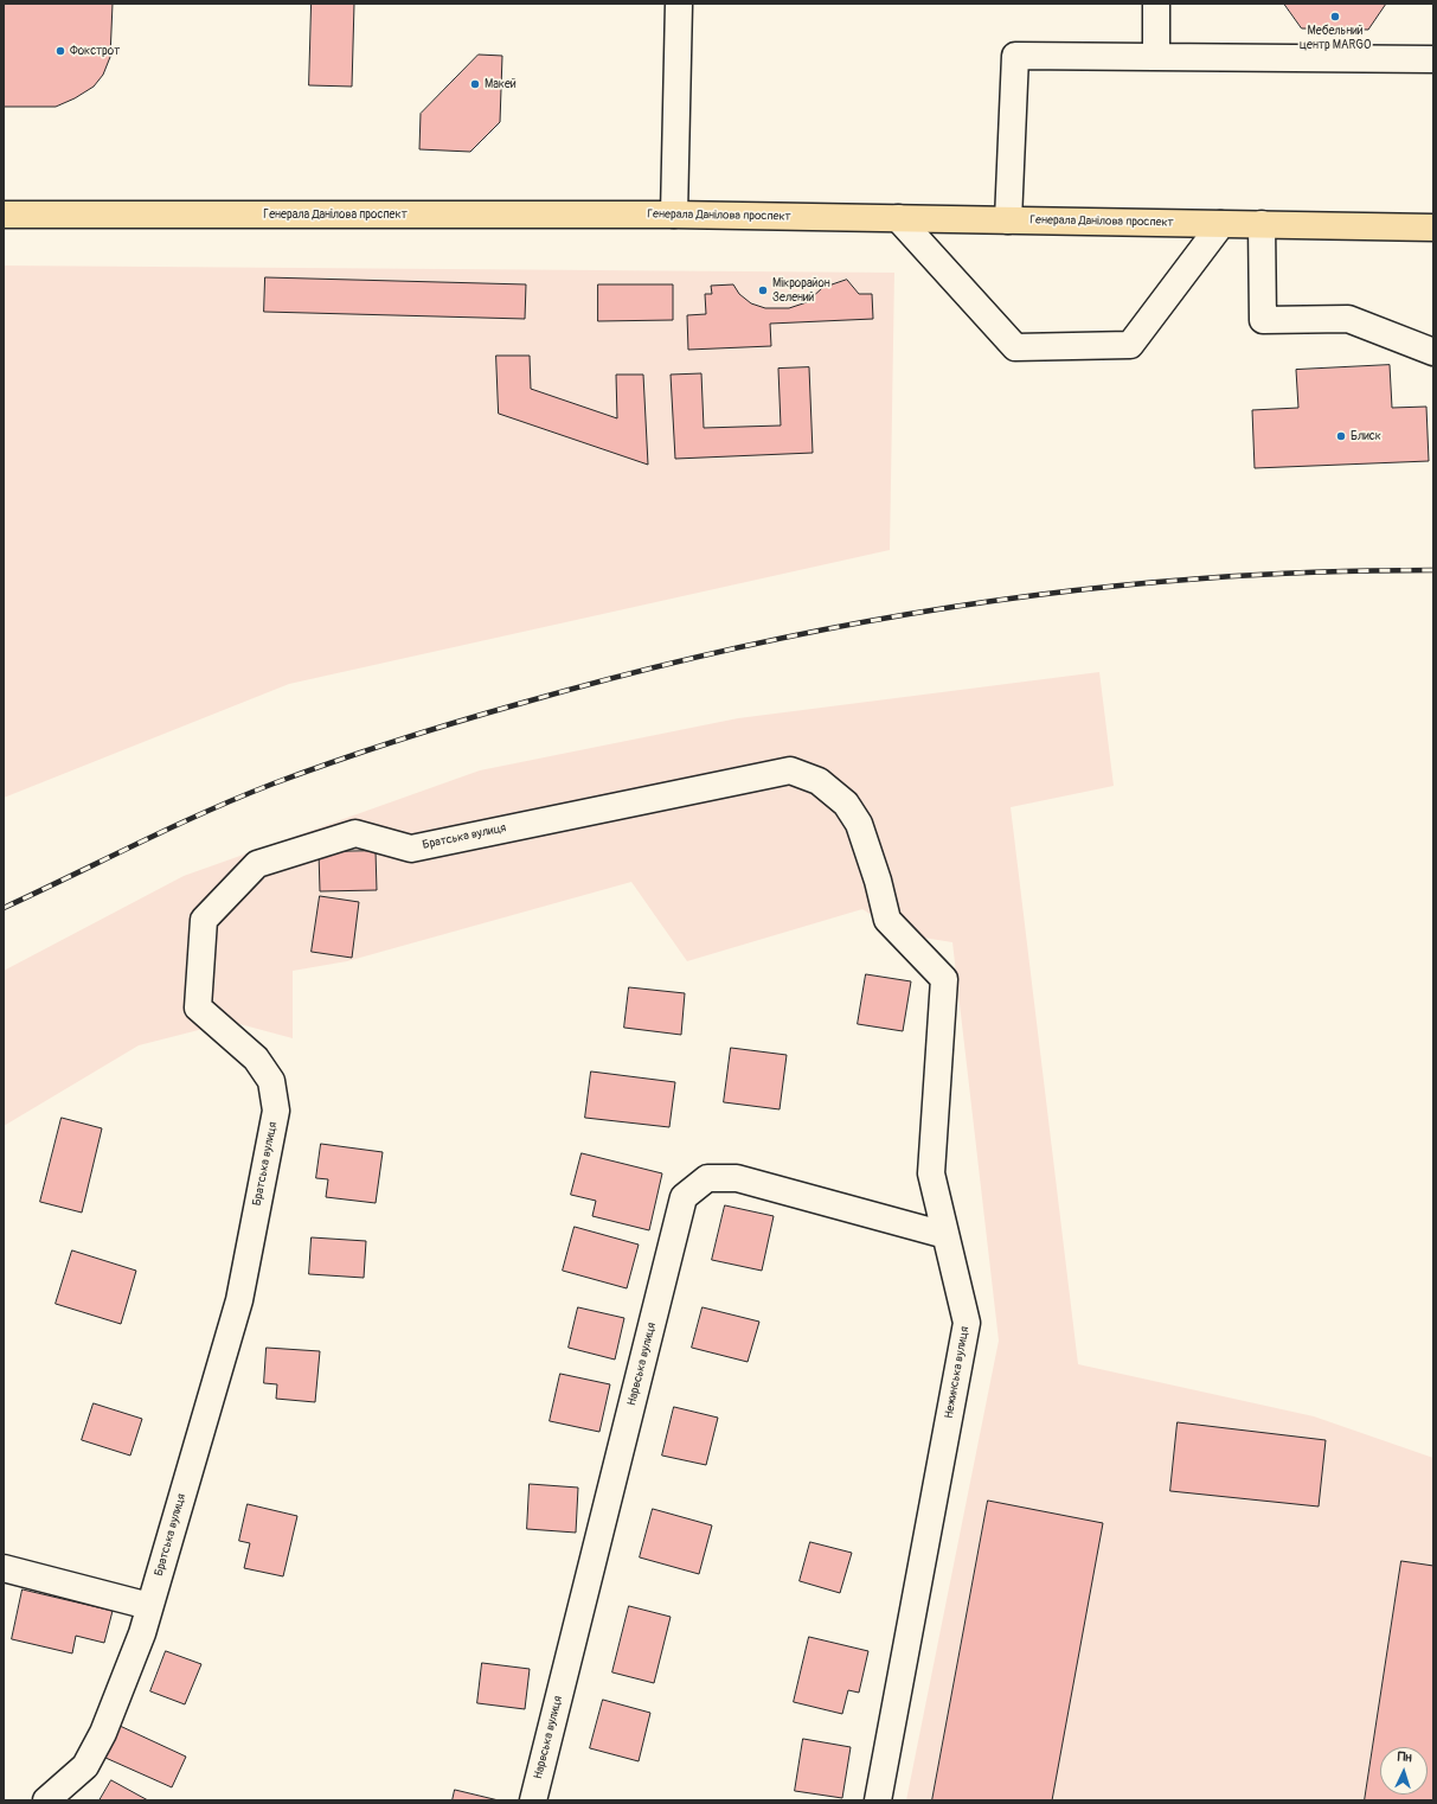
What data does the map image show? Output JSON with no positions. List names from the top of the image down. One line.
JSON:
{"streets":{"main road":["Генерала Данілова проспект"],"lane":["Братська вулиця","Нарвська вулиця","Нежинська вулиця"]},"crossings":[["Братська вулиця","Нежинська вулиця"],["Нарвська вулиця","Нежинська вулиця"]],"places":["Мебельний центр MARGO","Фокстрот","Макей","Мікрорайон Зелений","Блиск"],"north":"top"}
